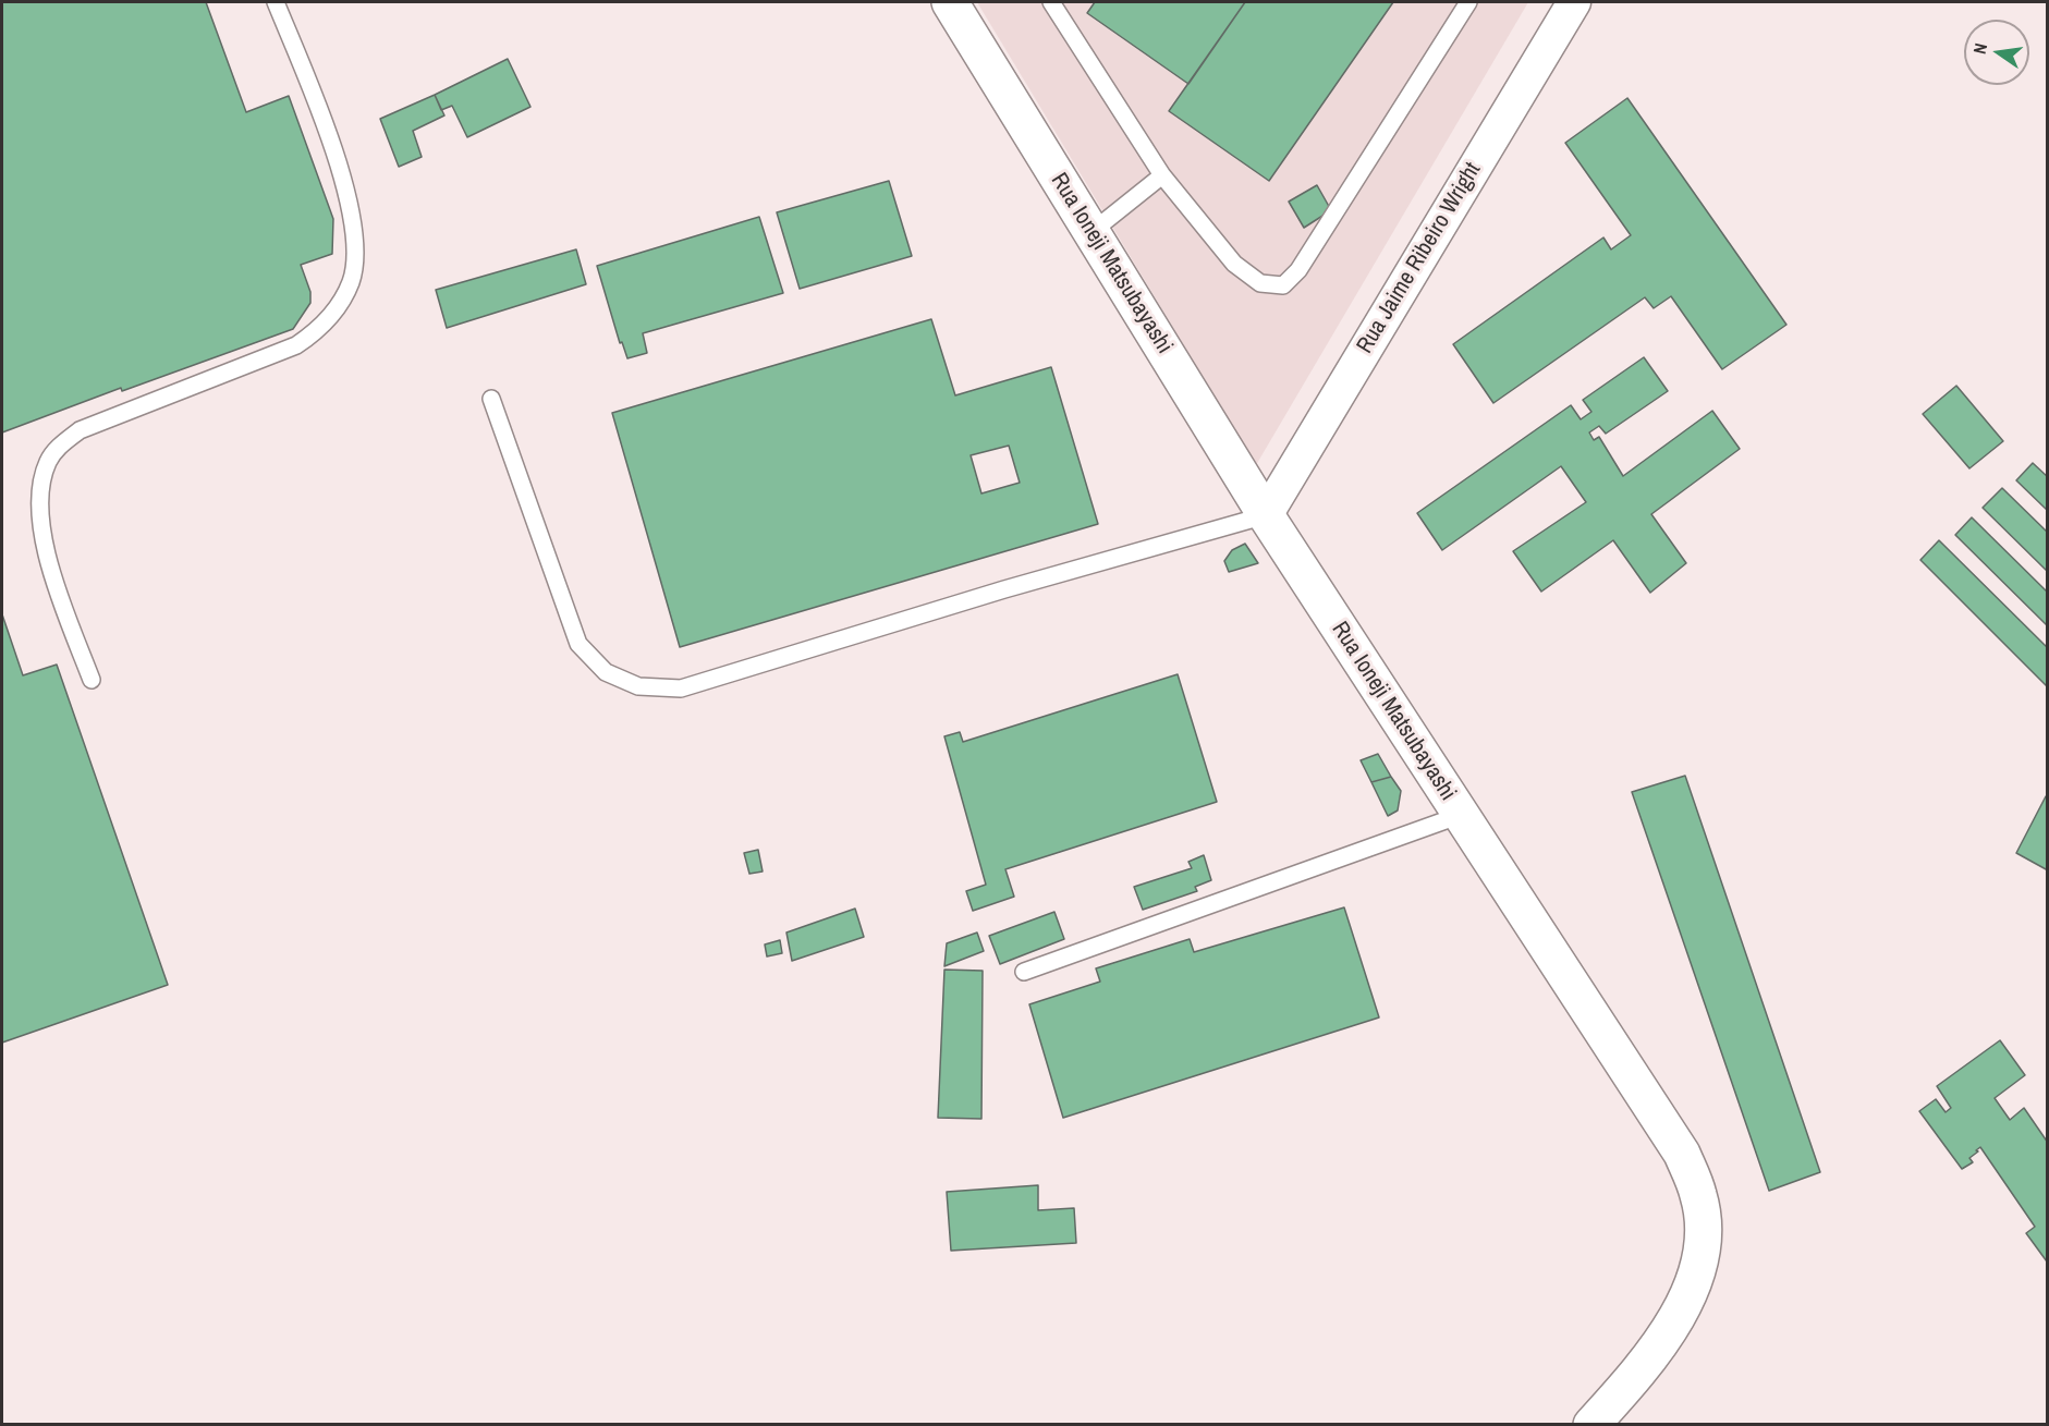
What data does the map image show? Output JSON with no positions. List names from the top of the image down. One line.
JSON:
{"streets":{"main road":["Rua Ioneji Matsubayashi"],"street":["Rua Jaime Ribeiro Wright"]},"crossings":[["Rua Jaime Ribeiro Wright","Rua Ioneji Matsubayashi"]],"north":"left"}
